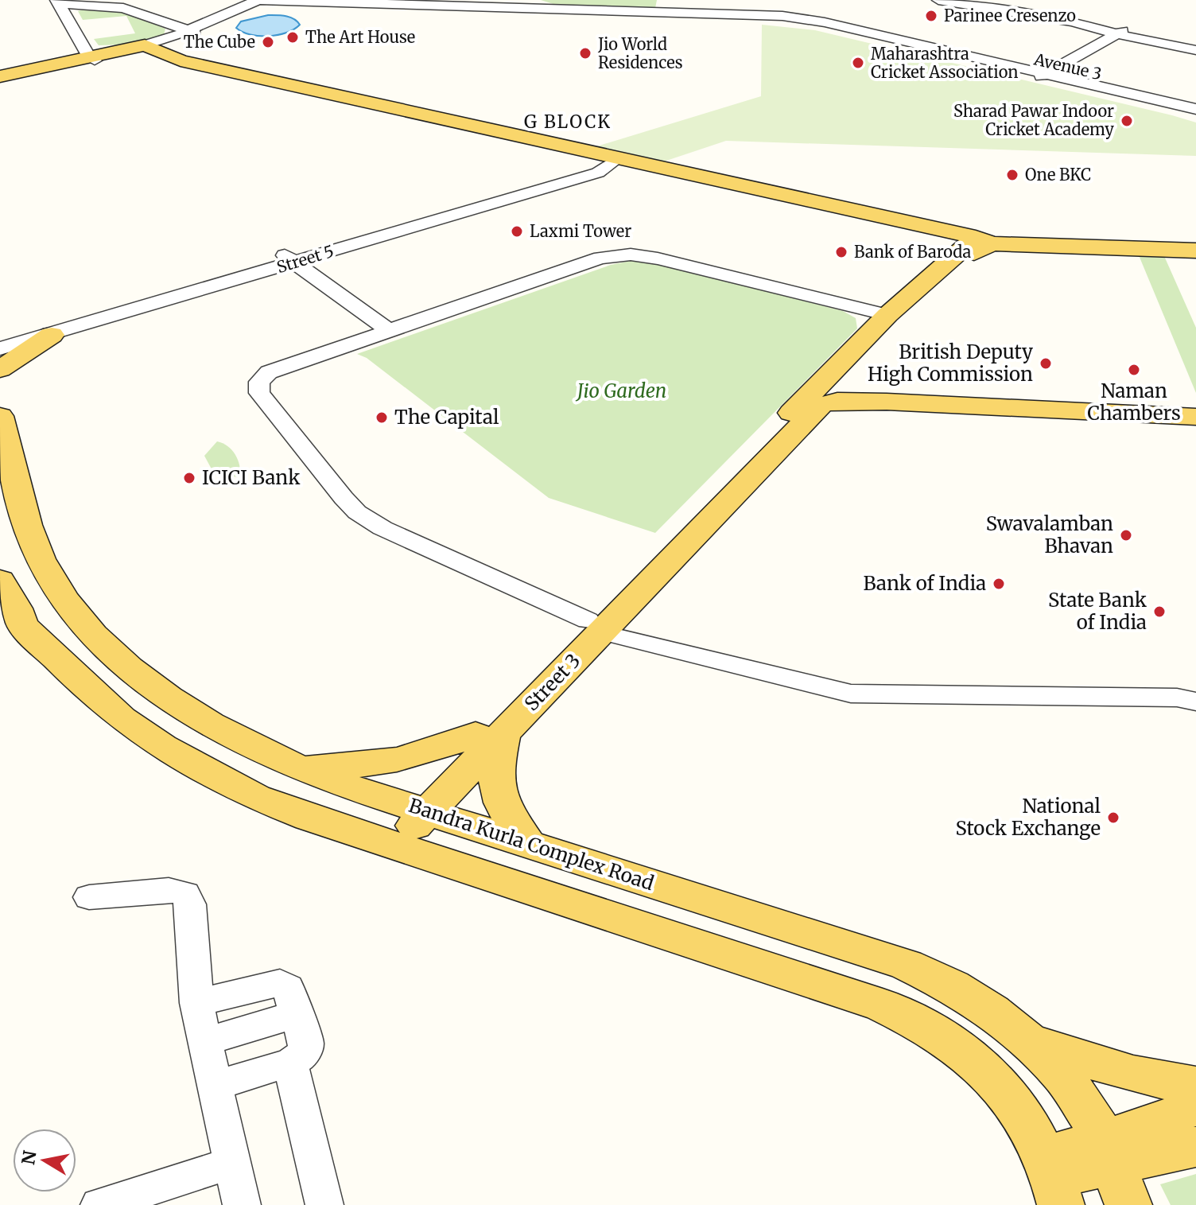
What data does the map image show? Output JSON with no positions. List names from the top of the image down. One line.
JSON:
{"streets":{"main road":["Bandra Kurla Complex Road"],"street":["Avenue 3","Street 5"]},"districts":["G BLOCK"],"parks":["Jio Garden"],"places":["Parinee Cresenzo","The Art House","The Cube","Jio World Residences","Maharashtra Cricket Association","Sharad Pawar Indoor Cricket Academy","One BKC","Laxmi Tower","Bank of Baroda","British Deputy High Commission","Naman Chambers","The Capital","ICICI Bank","Swavalamban Bhavan","Bank of India","State Bank of India","National Stock Exchange"],"north":"left"}
